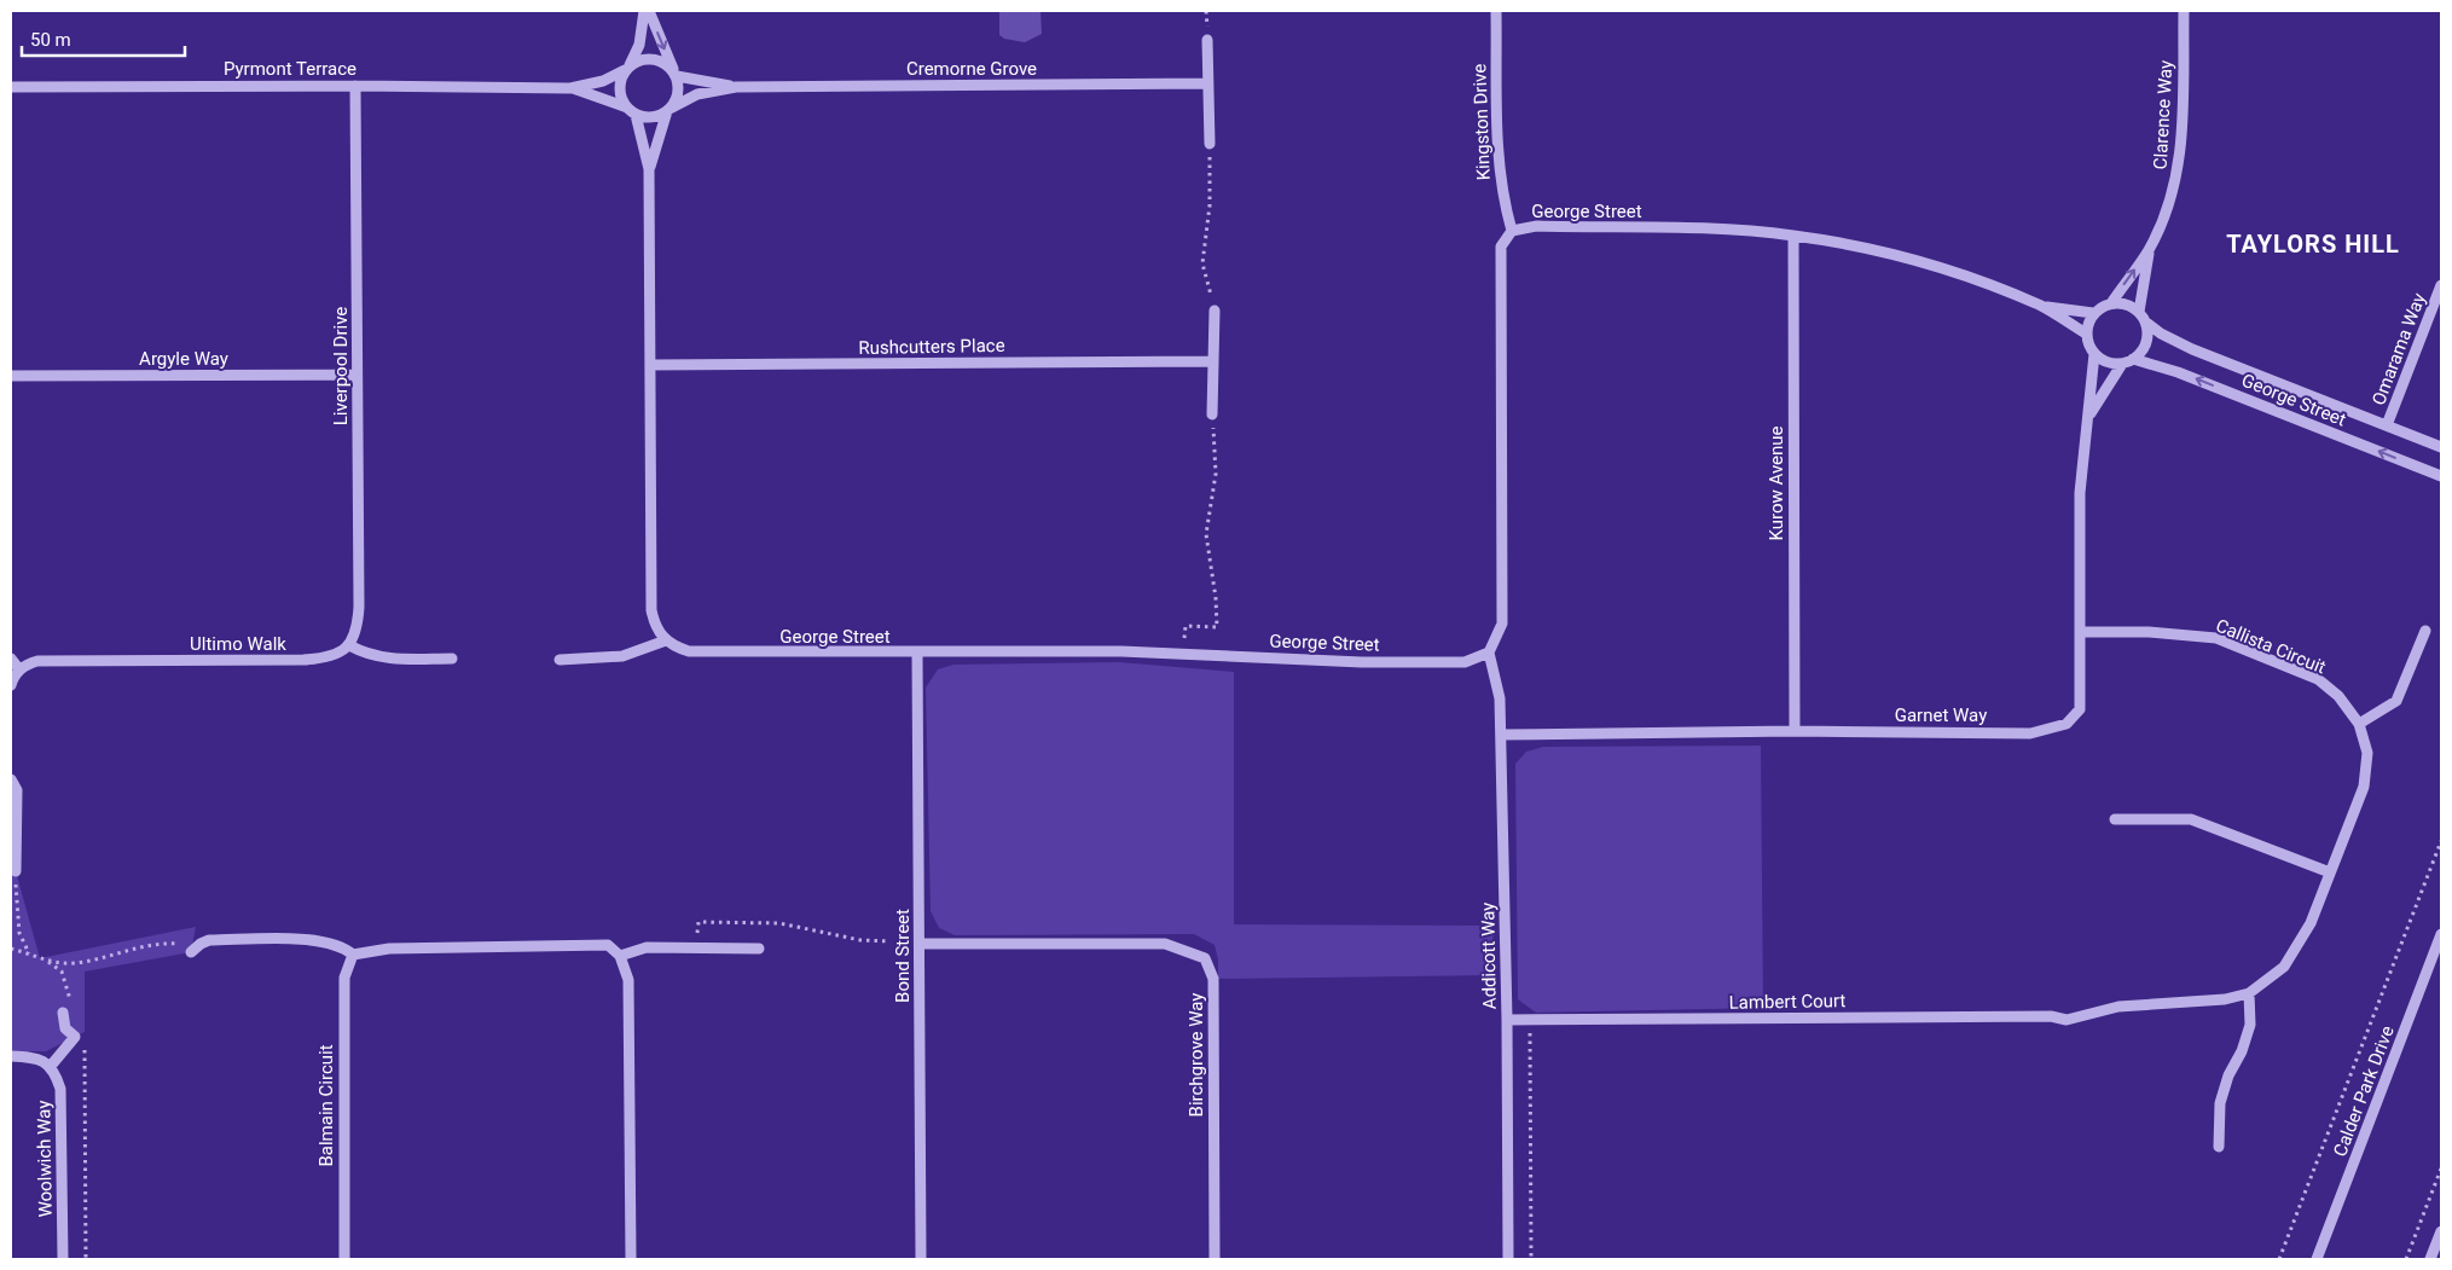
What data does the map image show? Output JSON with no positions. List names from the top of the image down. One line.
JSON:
{"streets":{"street":["Pyrmont Terrace","Cremorne Grove","Clarence Way","Kingston Drive","George Street","Rushcutters Place","Omarama Way","Argyle Way","Liverpool Drive","Kurow Avenue","Ultimo Walk","Callista Circuit","Garnet Way","Bond Street","Addicott Way","Lambert Court","Birchgrove Way","Calder Park Drive","Balmain Circuit","Woolwich Way"]},"crossings":[["Pyrmont Terrace","Cremorne Grove"],["Pyrmont Terrace","Liverpool Drive"],["Clarence Way","George Street"],["Clarence Way","Garnet Way"],["Kingston Drive","George Street"],["George Street","Omarama Way"],["George Street","Kurow Avenue"],["George Street","Garnet Way"],["George Street","Bond Street"],["George Street","Addicott Way"],["Argyle Way","Liverpool Drive"],["Liverpool Drive","Ultimo Walk"],["Kurow Avenue","Garnet Way"],["Callista Circuit","Garnet Way"],["Callista Circuit","Lambert Court"],["Garnet Way","Addicott Way"],["Bond Street","Birchgrove Way"],["Addicott Way","Lambert Court"]],"districts":["TAYLORS HILL"],"scale_bar":"50 m"}
